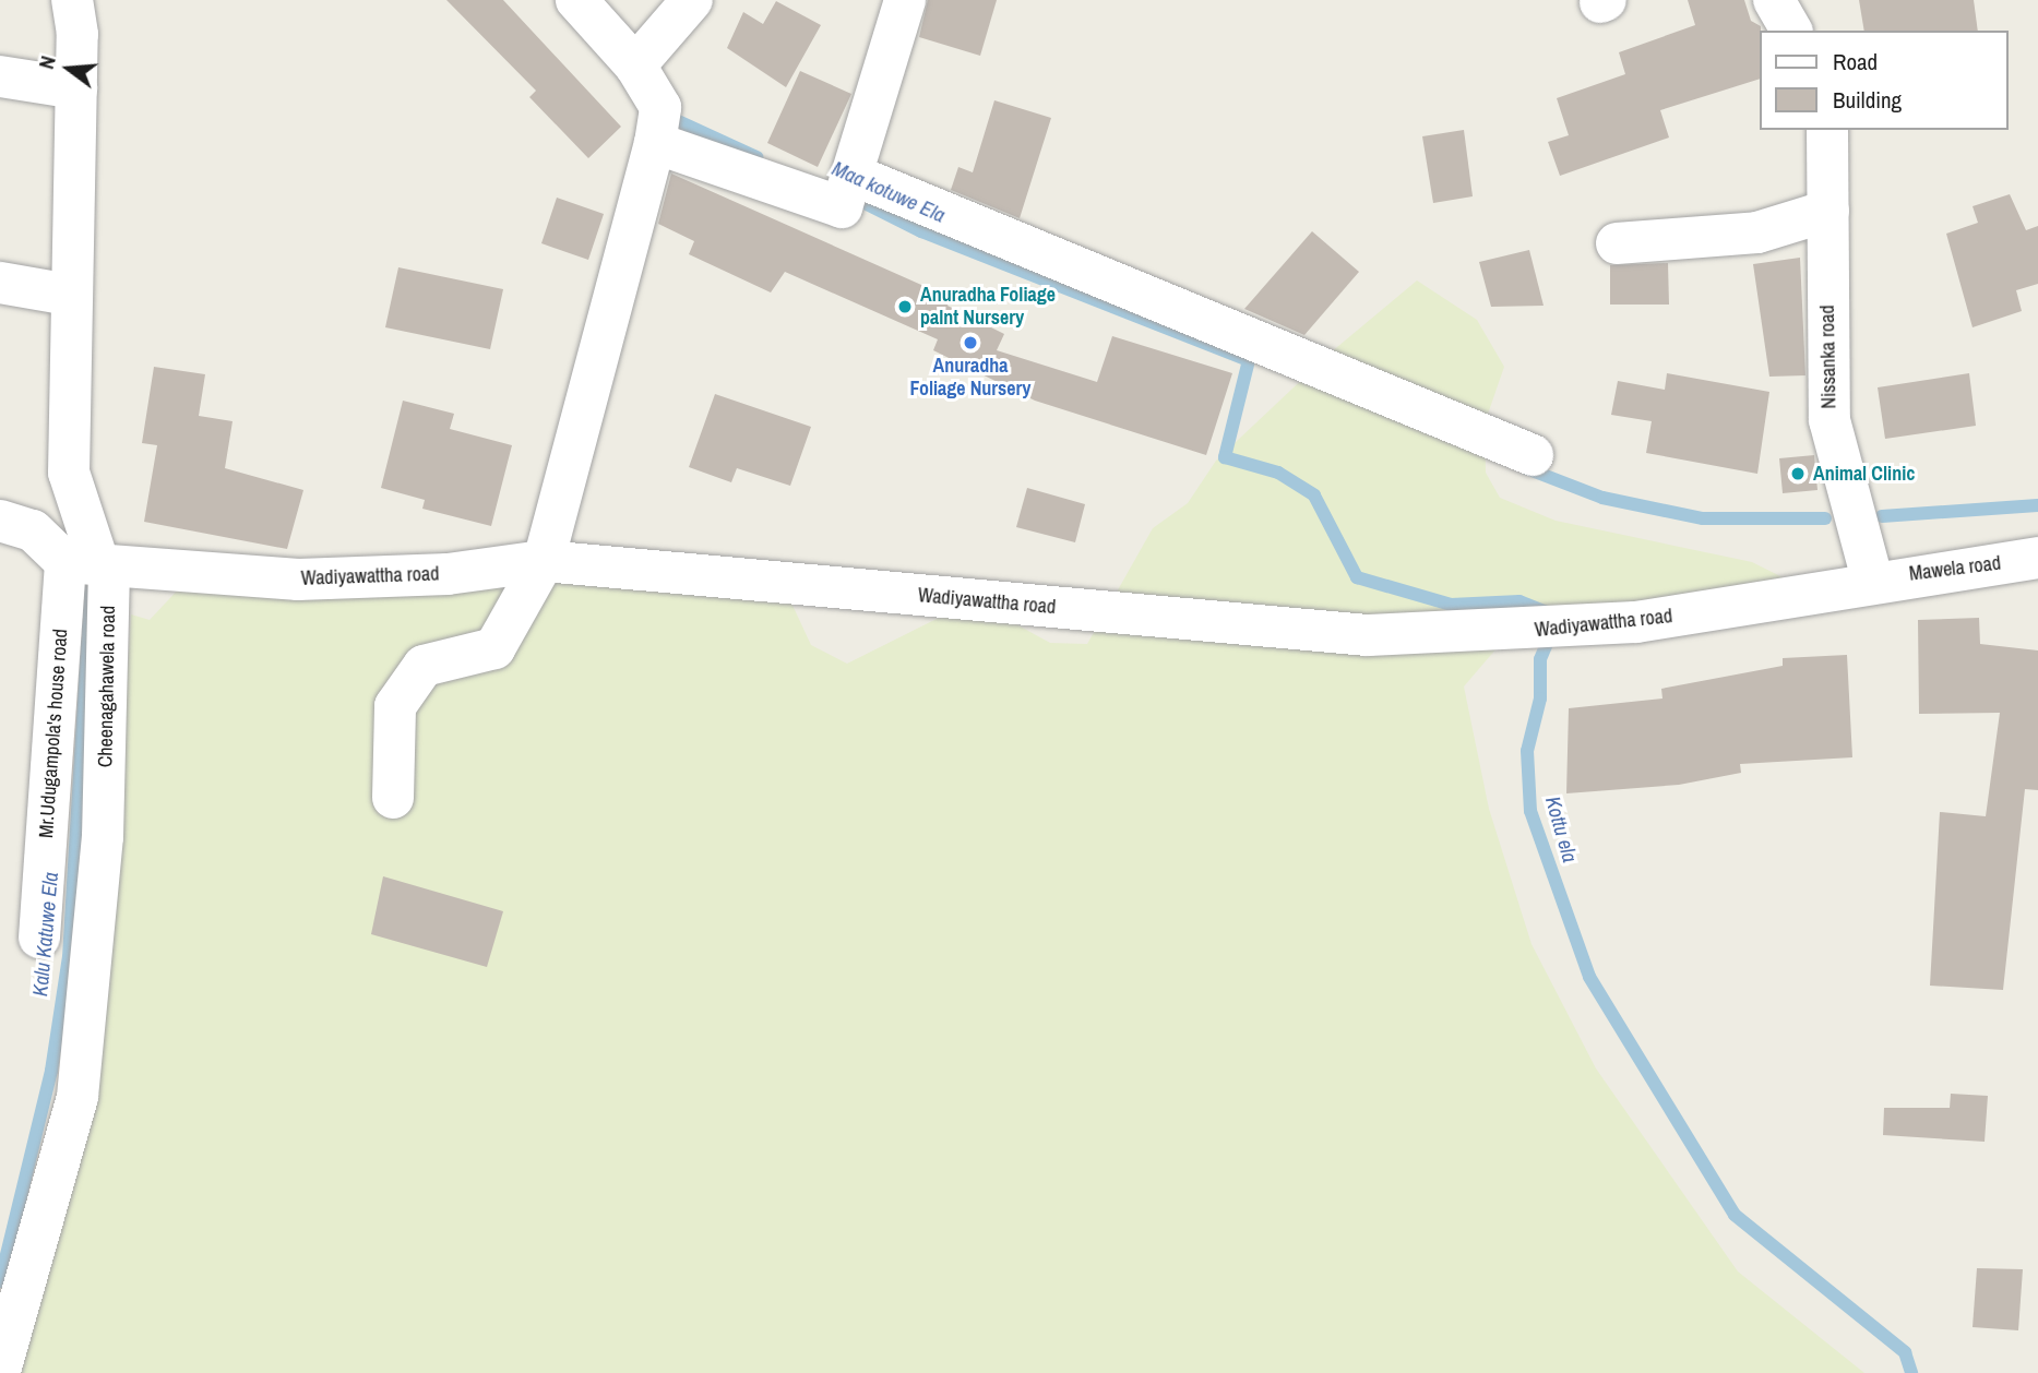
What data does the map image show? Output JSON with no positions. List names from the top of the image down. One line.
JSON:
{"streets":{"street":["Nissanka road","Mawela road","Wadiyawattha road","Cheenagahawela road","Mr.Udugampola's house road"]},"crossings":[["Nissanka road","Mawela road"],["Nissanka road","Wadiyawattha road"],["Mawela road","Wadiyawattha road"],["Wadiyawattha road","Cheenagahawela road"],["Wadiyawattha road","Mr.Udugampola's house road"],["Cheenagahawela road","Mr.Udugampola's house road"]],"water":["Maa kotuwe Ela","Kottu ela","Kalu Katuwe Ela"],"places":["Anuradha Foliage palnt Nursery","Anuradha Foliage Nursery","Animal Clinic"],"legend":["Road","Building"],"north":"left"}
